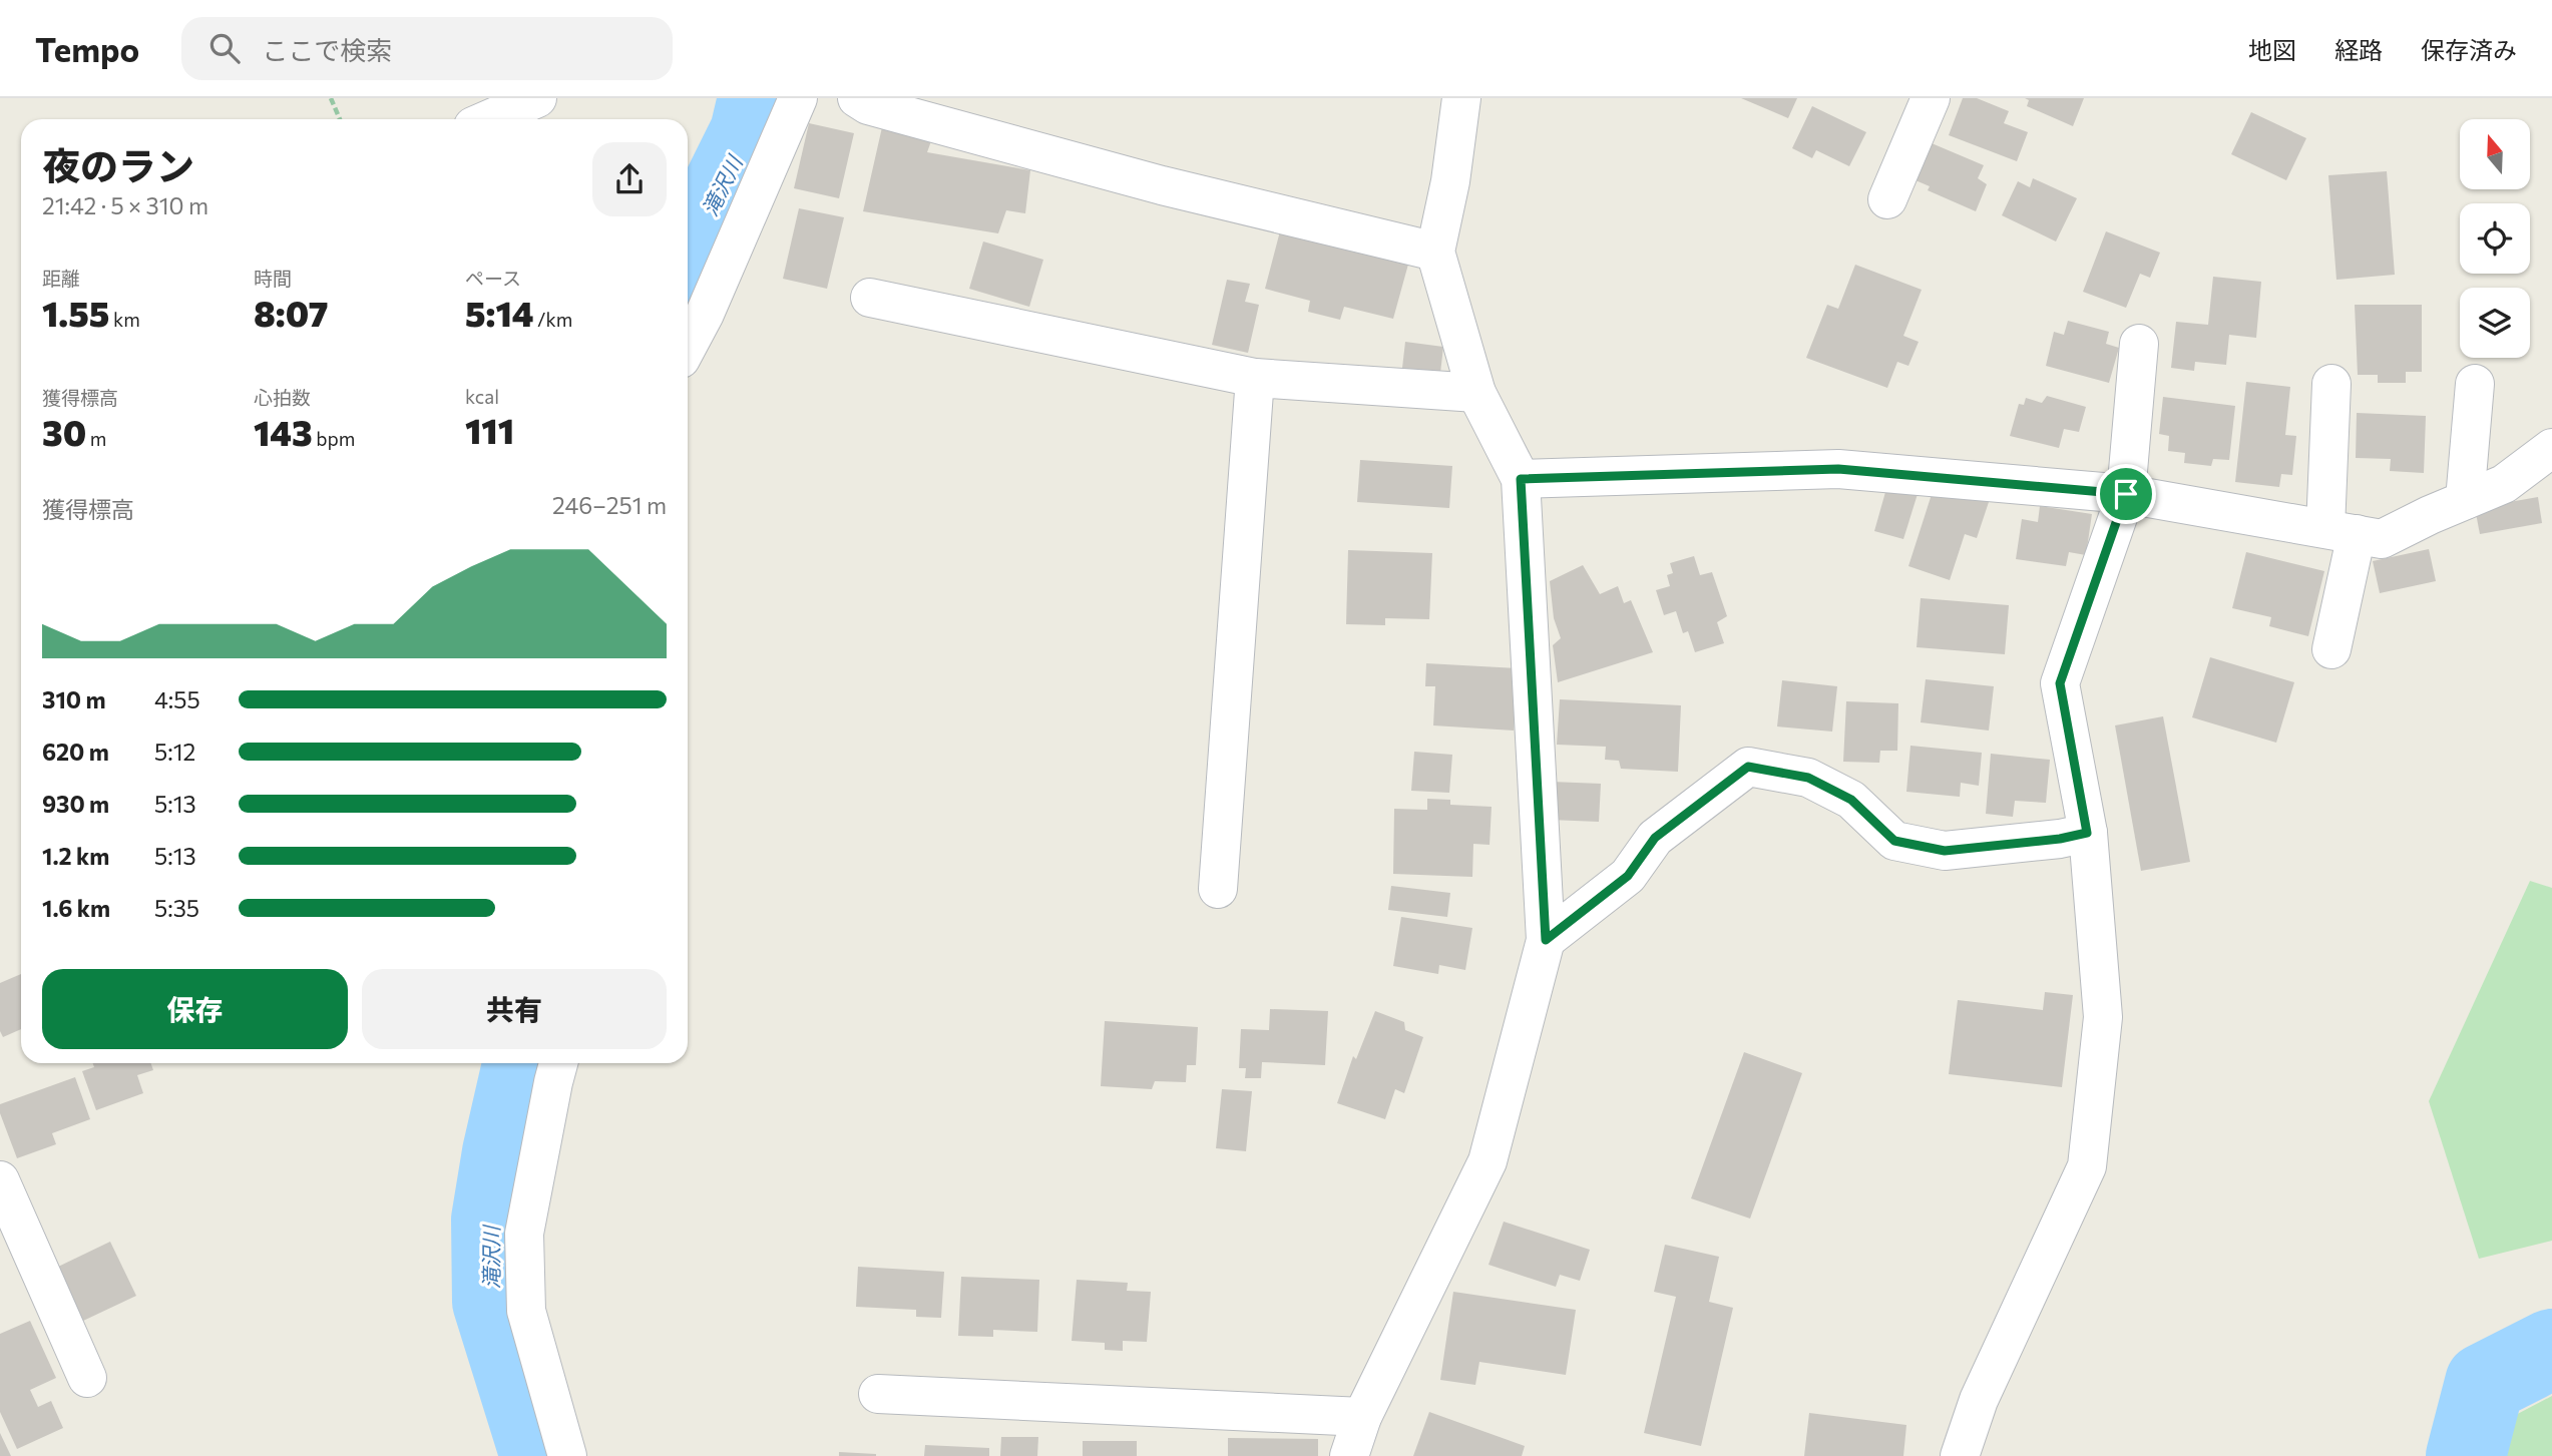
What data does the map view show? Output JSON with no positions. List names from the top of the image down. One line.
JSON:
{"water":["滝沢川"],"north":"top","page":{"header":"Tempo","search":"ここで検索","nav":["地図","経路","保存済み"],"heading":["夜のラン","21:42 · 5 × 310 m"],"stats":[["距離","1.55 km"],["時間","8:07"],["ペース","5:14 /km"],["獲得標高","30 m"],["心拍数","143 bpm"],["kcal","111"]],"chart":["獲得標高","246–251 m"],"list":[{"name":"310 m","note":"4:55"},{"name":"620 m","note":"5:12"},{"name":"930 m","note":"5:13"},{"name":"1.2 km","note":"5:13"},{"name":"1.6 km","note":"5:35"}],"buttons":["保存","共有"]}}
